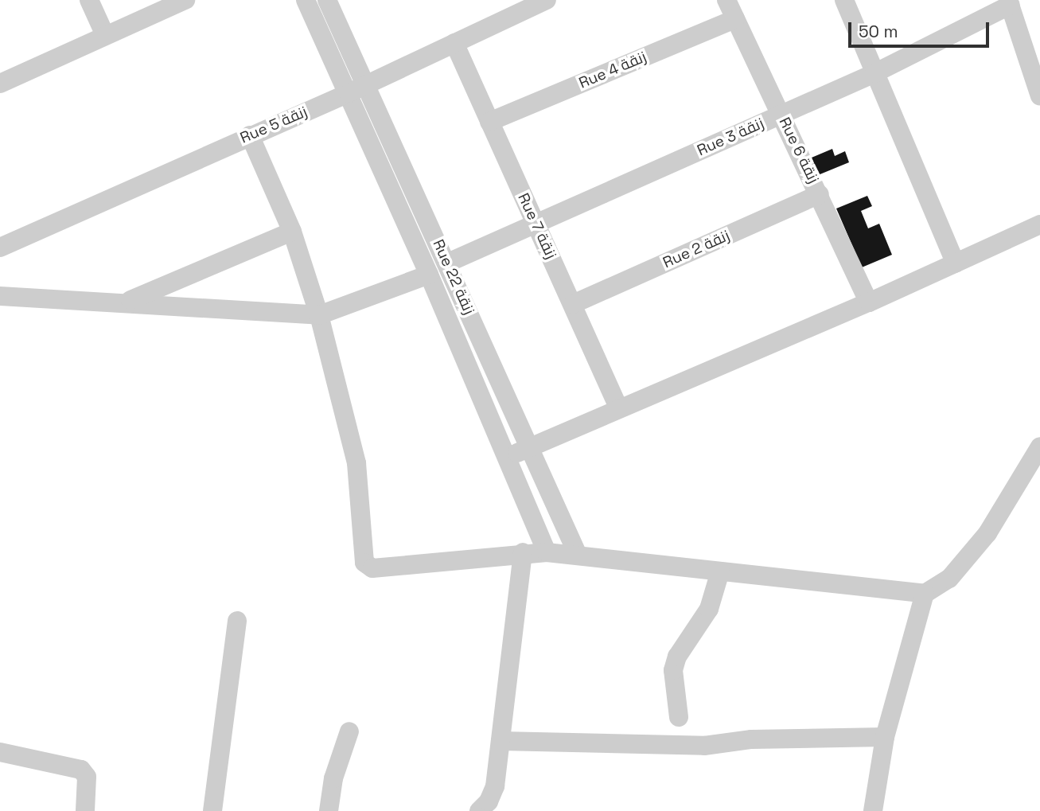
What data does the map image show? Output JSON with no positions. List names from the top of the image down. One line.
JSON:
{"streets":{"street":["Rue 4 زنقة","Rue 5 زنقة","Rue 3 زنقة","Rue 6 زنقة","Rue 7 زنقة","Rue 2 زنقة","Rue 22 زنقة"]},"crossings":[["Rue 4 زنقة","Rue 6 زنقة"],["Rue 4 زنقة","Rue 7 زنقة"],["Rue 5 زنقة","Rue 7 زنقة"],["Rue 5 زنقة","Rue 22 زنقة"],["Rue 3 زنقة","Rue 6 زنقة"],["Rue 3 زنقة","Rue 7 زنقة"],["Rue 3 زنقة","Rue 22 زنقة"],["Rue 6 زنقة","Rue 2 زنقة"],["Rue 7 زنقة","Rue 2 زنقة"]],"scale_bar":"50 m"}
